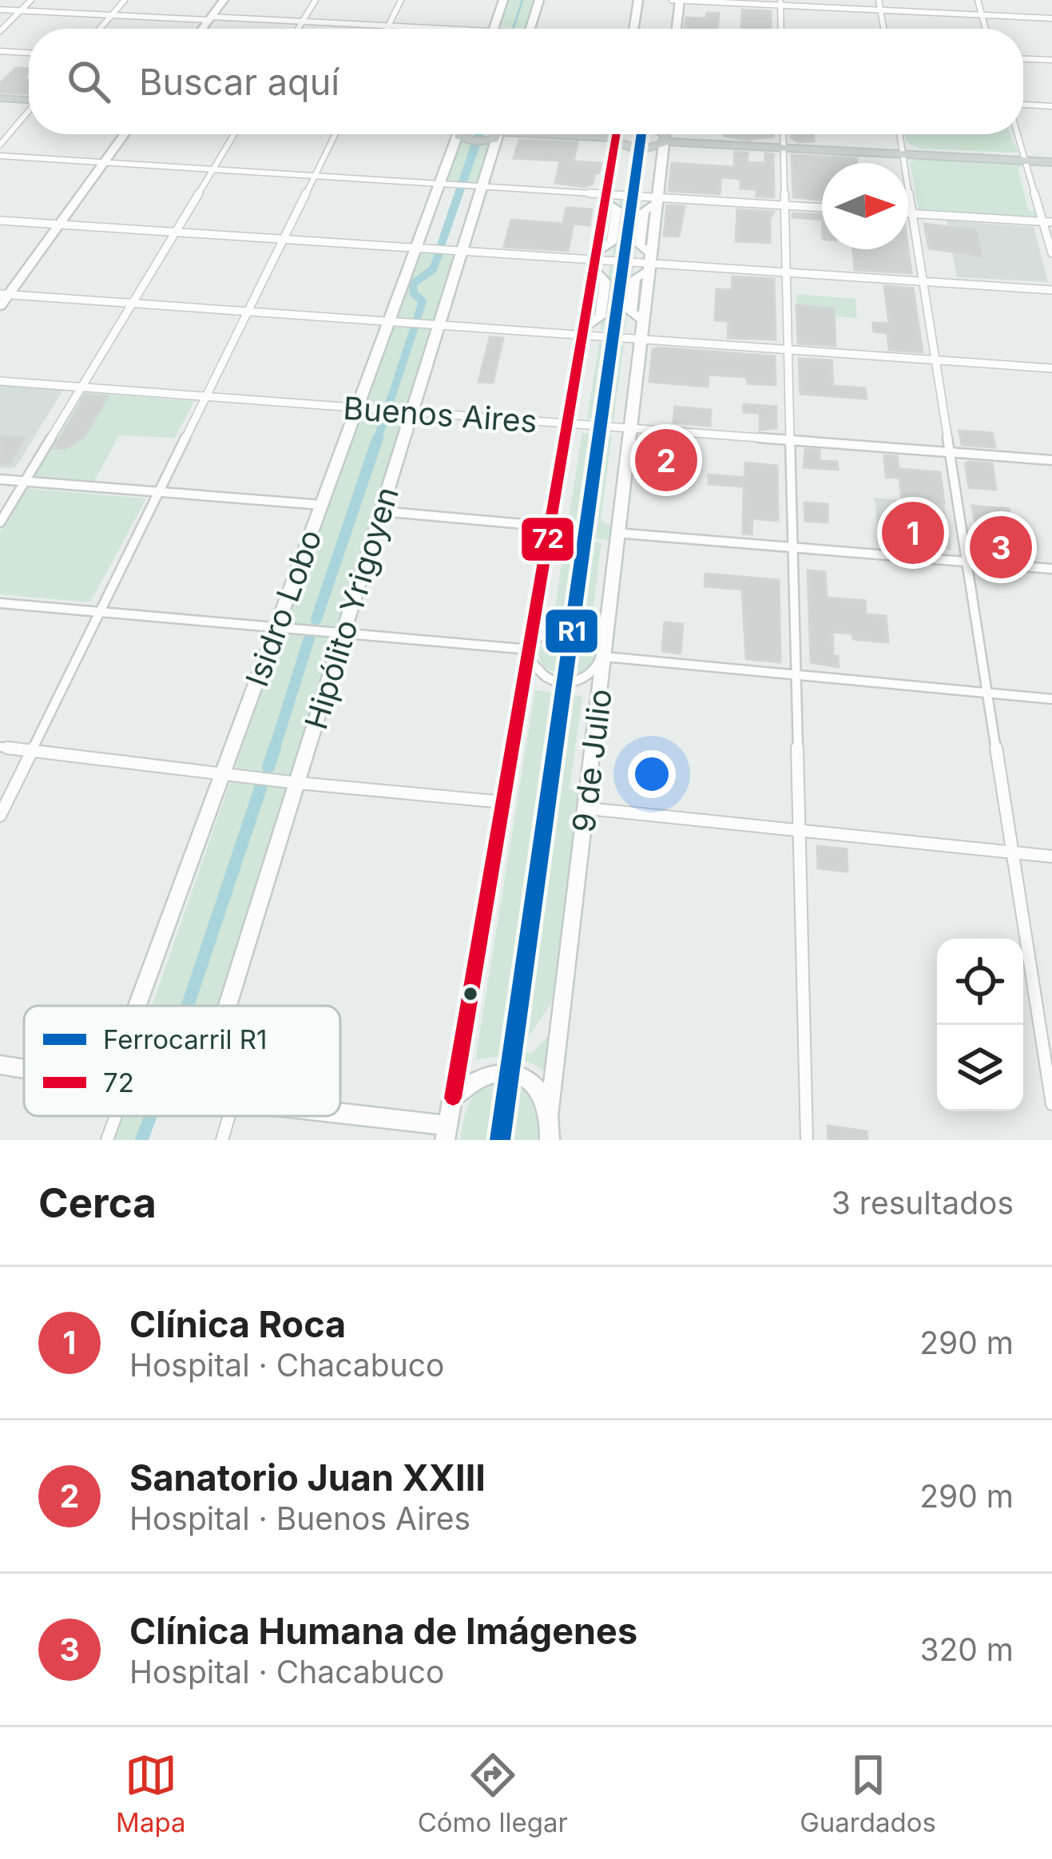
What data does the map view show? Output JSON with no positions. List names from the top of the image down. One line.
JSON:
{"streets":{"main road":["Isidro Lobo","Hipólito Yrigoyen","9 de Julio"],"street":["Buenos Aires"]},"crossings":[["Buenos Aires","Isidro Lobo"],["Buenos Aires","Hipólito Yrigoyen"],["Buenos Aires","9 de Julio"]],"lines":["rail line R1","transit line 72"],"legend":["Ferrocarril R1","72"],"north":"right","page":{"search":"Buscar aquí","pins":["2","1","3"],"heading":["Cerca","3 resultados"],"list":[{"mark":"1","name":"Clínica Roca","note":"Hospital · Chacabuco","value":"290 m"},{"mark":"2","name":"Sanatorio Juan XXIII","note":"Hospital · Buenos Aires","value":"290 m"},{"mark":"3","name":"Clínica Humana de Imágenes","note":"Hospital · Chacabuco","value":"320 m"}],"nav":["Mapa","Cómo llegar","Guardados"]}}
